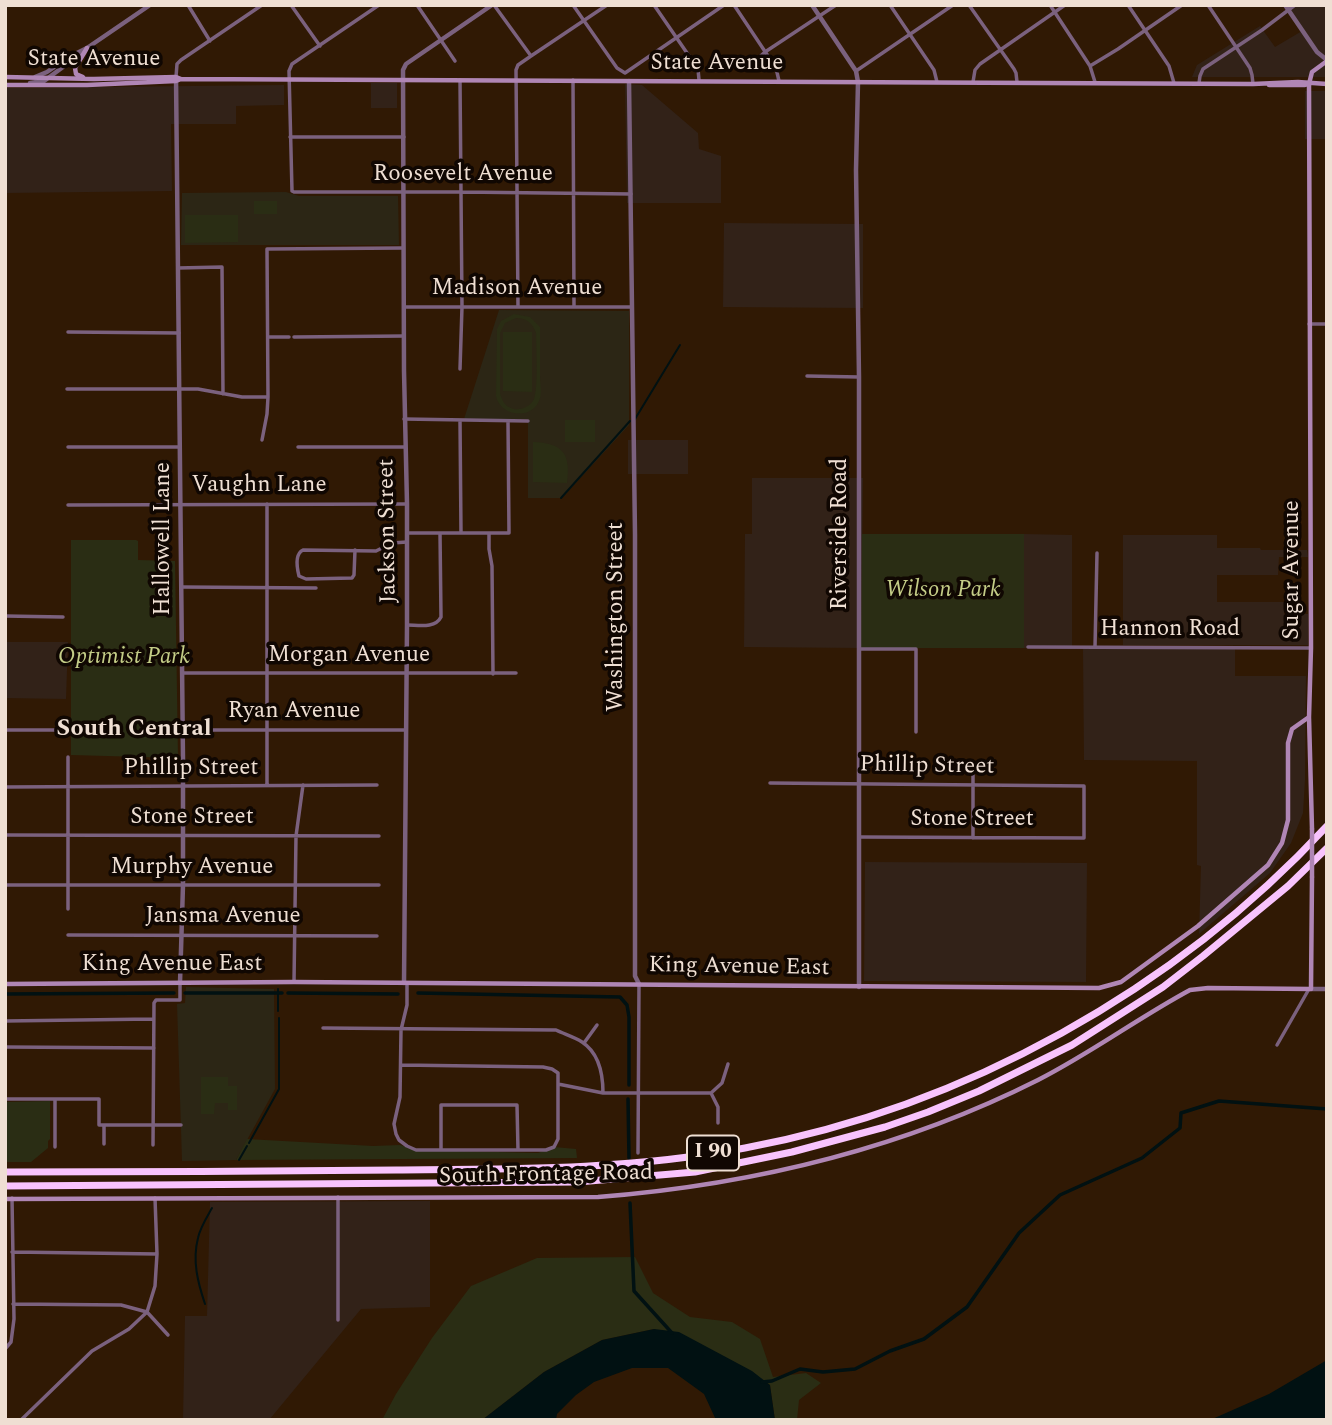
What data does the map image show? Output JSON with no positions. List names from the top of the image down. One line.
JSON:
{"streets":{"highway":["I 90"],"main road":["State Avenue","Sugar Avenue","King Avenue East","South Frontage Road"],"street":["Roosevelt Avenue","Madison Avenue","Vaughn Lane","Jackson Street","Riverside Road","Hallowell Lane","Washington Street","Hannon Road","Morgan Avenue","Ryan Avenue","Phillip Street","Stone Street","Murphy Avenue","Jansma Avenue"]},"crossings":[["State Avenue","Jackson Street"],["State Avenue","Riverside Road"],["State Avenue","Hallowell Lane"],["State Avenue","Sugar Avenue"],["State Avenue","Washington Street"],["Roosevelt Avenue","Jackson Street"],["Roosevelt Avenue","Washington Street"],["Madison Avenue","Jackson Street"],["Madison Avenue","Washington Street"],["Vaughn Lane","Jackson Street"],["Vaughn Lane","Hallowell Lane"],["Jackson Street","Morgan Avenue"],["Jackson Street","Ryan Avenue"],["Jackson Street","King Avenue East"],["Riverside Road","Phillip Street"],["Riverside Road","Stone Street"],["Riverside Road","King Avenue East"],["Hallowell Lane","Morgan Avenue"],["Hallowell Lane","Ryan Avenue"],["Hallowell Lane","Phillip Street"],["Hallowell Lane","Stone Street"],["Hallowell Lane","Murphy Avenue"],["Hallowell Lane","Jansma Avenue"],["Hallowell Lane","King Avenue East"],["Sugar Avenue","Hannon Road"],["Sugar Avenue","King Avenue East"],["Sugar Avenue","South Frontage Road"],["Washington Street","King Avenue East"],["Phillip Street","Stone Street"]],"districts":["South Central"],"parks":["Wilson Park","Optimist Park"]}
